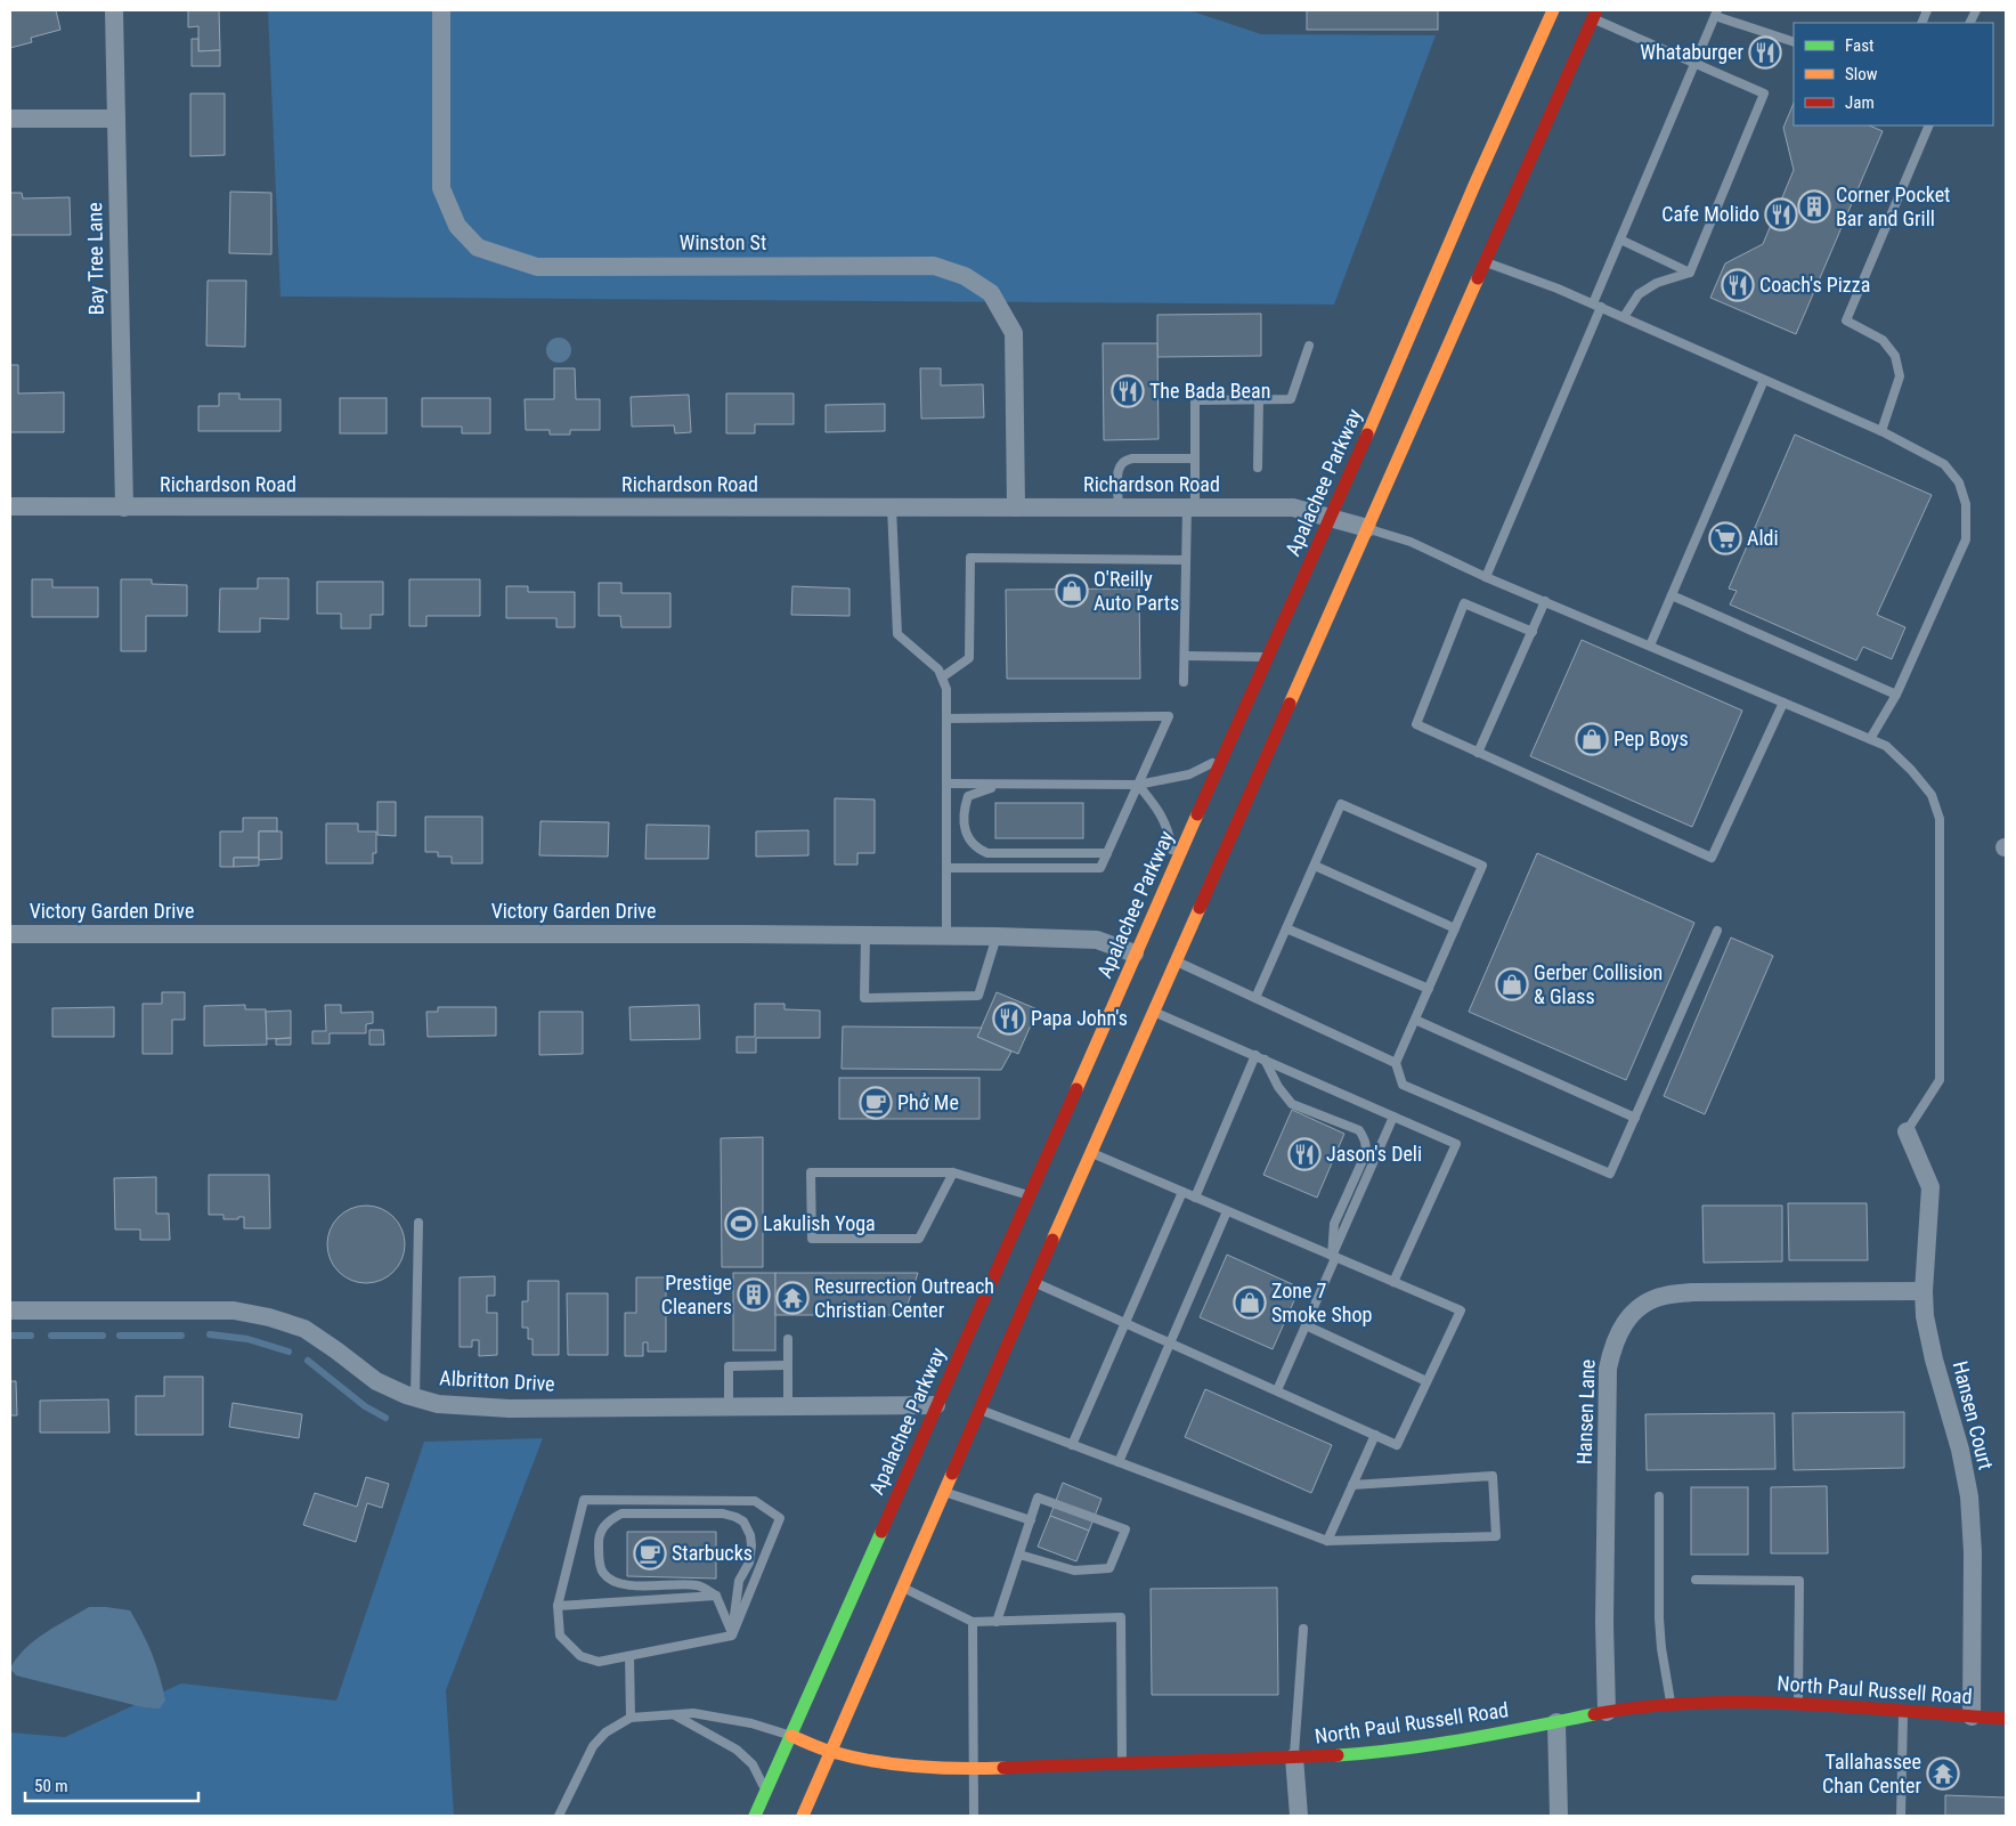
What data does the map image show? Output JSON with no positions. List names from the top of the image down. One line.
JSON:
{"streets":{"main road":["Apalachee Parkway","North Paul Russell Road"],"street":["Winston St","Bay Tree Lane","Richardson Road","Victory Garden Drive","Albritton Drive","Hansen Lane","Hansen Court"]},"crossings":[["Winston St","Richardson Road"],["Bay Tree Lane","Richardson Road"],["Apalachee Parkway","Richardson Road"],["Apalachee Parkway","Victory Garden Drive"],["Apalachee Parkway","Albritton Drive"],["Apalachee Parkway","North Paul Russell Road"],["Hansen Lane","Hansen Court"],["Hansen Lane","North Paul Russell Road"],["Hansen Court","North Paul Russell Road"]],"places":{"restaurant":["Whataburger","Cafe Molido","Coach's Pizza","The Bada Bean","Papa John's","Jason's Deli"],"building":["Corner Pocket Bar and Grill","Prestige Cleaners"],"supermarket":["Aldi"],"shop":["O'Reilly Auto Parts","Pep Boys","Gerber Collision & Glass","Zone 7 Smoke Shop"],"cafe":["Phở Me","Starbucks"],"sports":["Lakulish Yoga"],"temple":["Resurrection Outreach Christian Center","Tallahassee Chan Center"]},"legend":["Fast","Slow","Jam"],"scale_bar":"50 m"}
